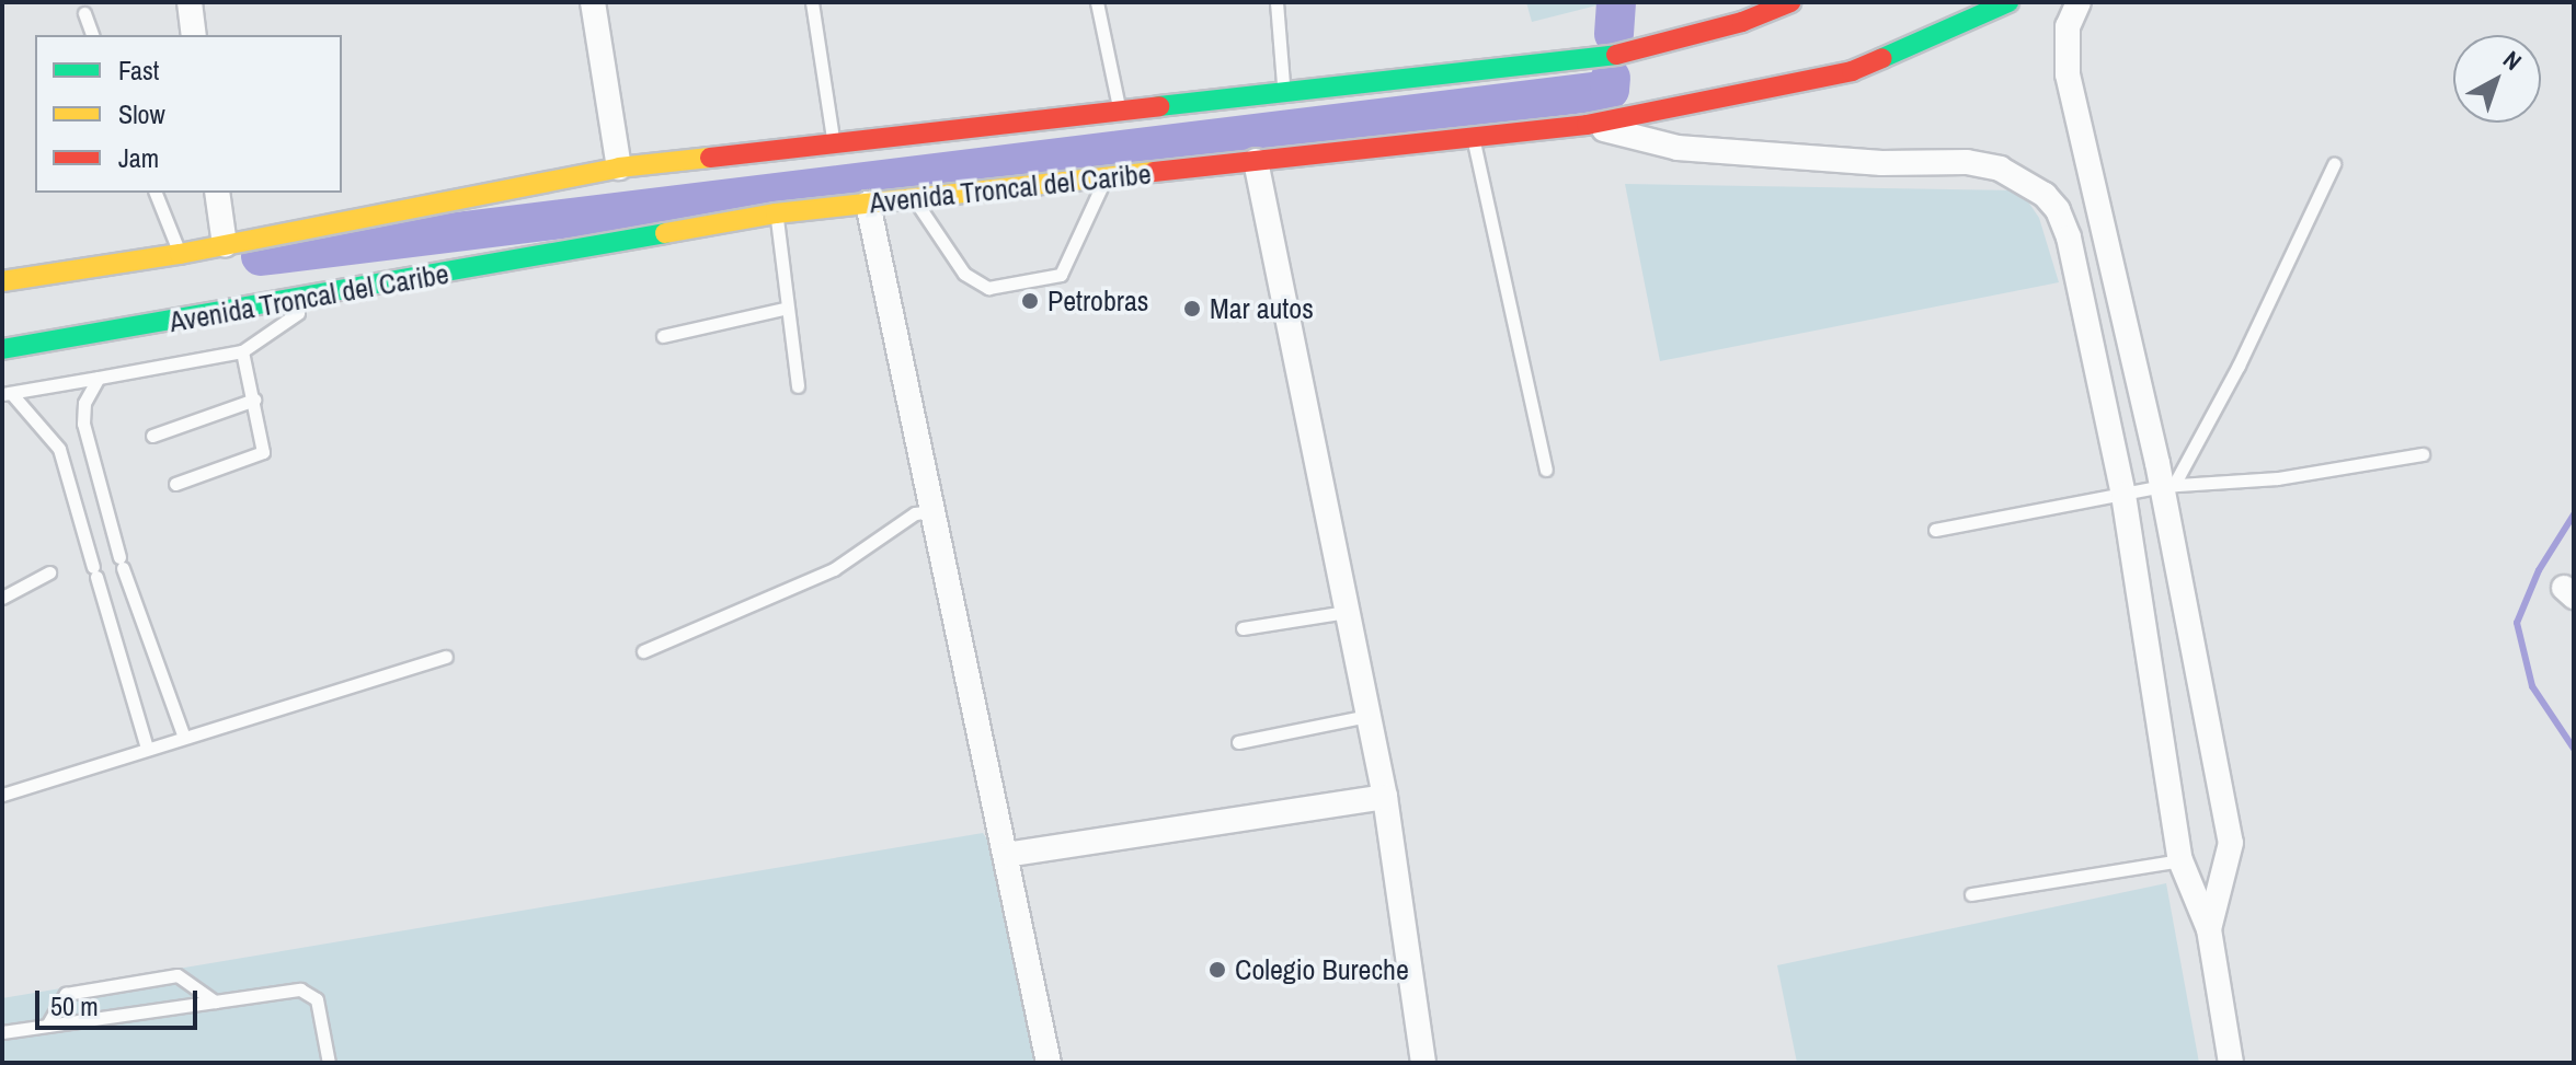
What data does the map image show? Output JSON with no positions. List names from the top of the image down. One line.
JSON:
{"streets":{"highway":["Avenida Troncal del Caribe"]},"places":["Petrobras","Mar autos","Colegio Bureche"],"legend":["Fast","Slow","Jam"],"scale_bar":"50 m","north":"top right"}
